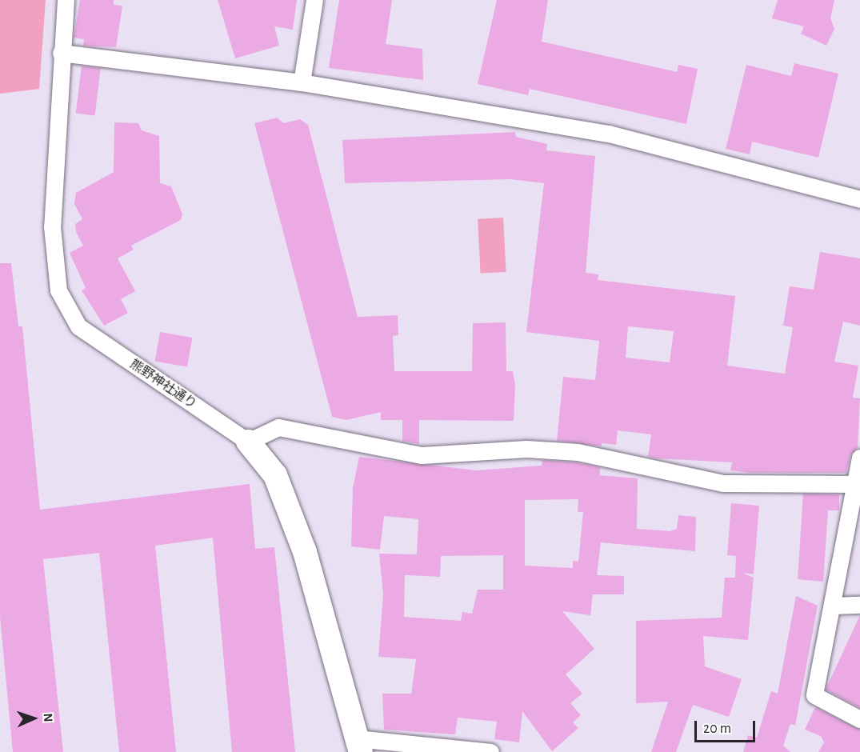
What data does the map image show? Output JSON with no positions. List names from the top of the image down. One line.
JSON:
{"streets":{"main road":["熊野神社通り"]},"scale_bar":"20 m","north":"right"}
